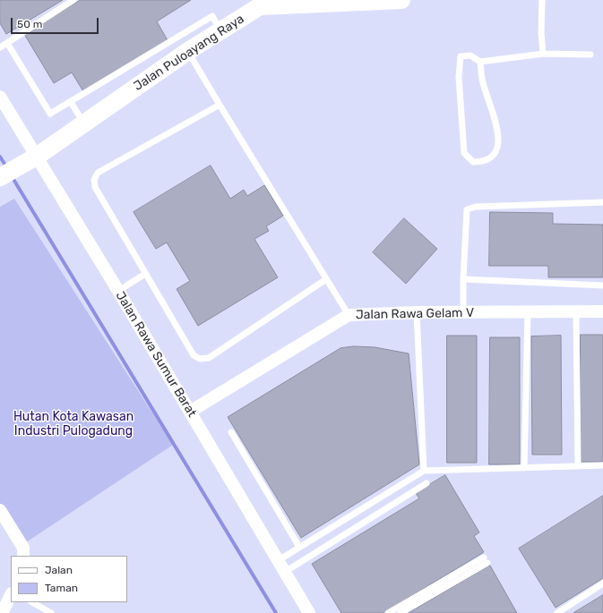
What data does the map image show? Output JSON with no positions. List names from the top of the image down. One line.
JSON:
{"streets":{"street":["Jalan Puloayang Raya","Jalan Rawa Gelam V","Jalan Rawa Sumur Barat"]},"crossings":[["Jalan Puloayang Raya","Jalan Rawa Sumur Barat"],["Jalan Rawa Gelam V","Jalan Rawa Sumur Barat"]],"parks":["Hutan Kota Kawasan Industri Pulogadung"],"legend":["Jalan","Taman"],"scale_bar":"50 m"}
